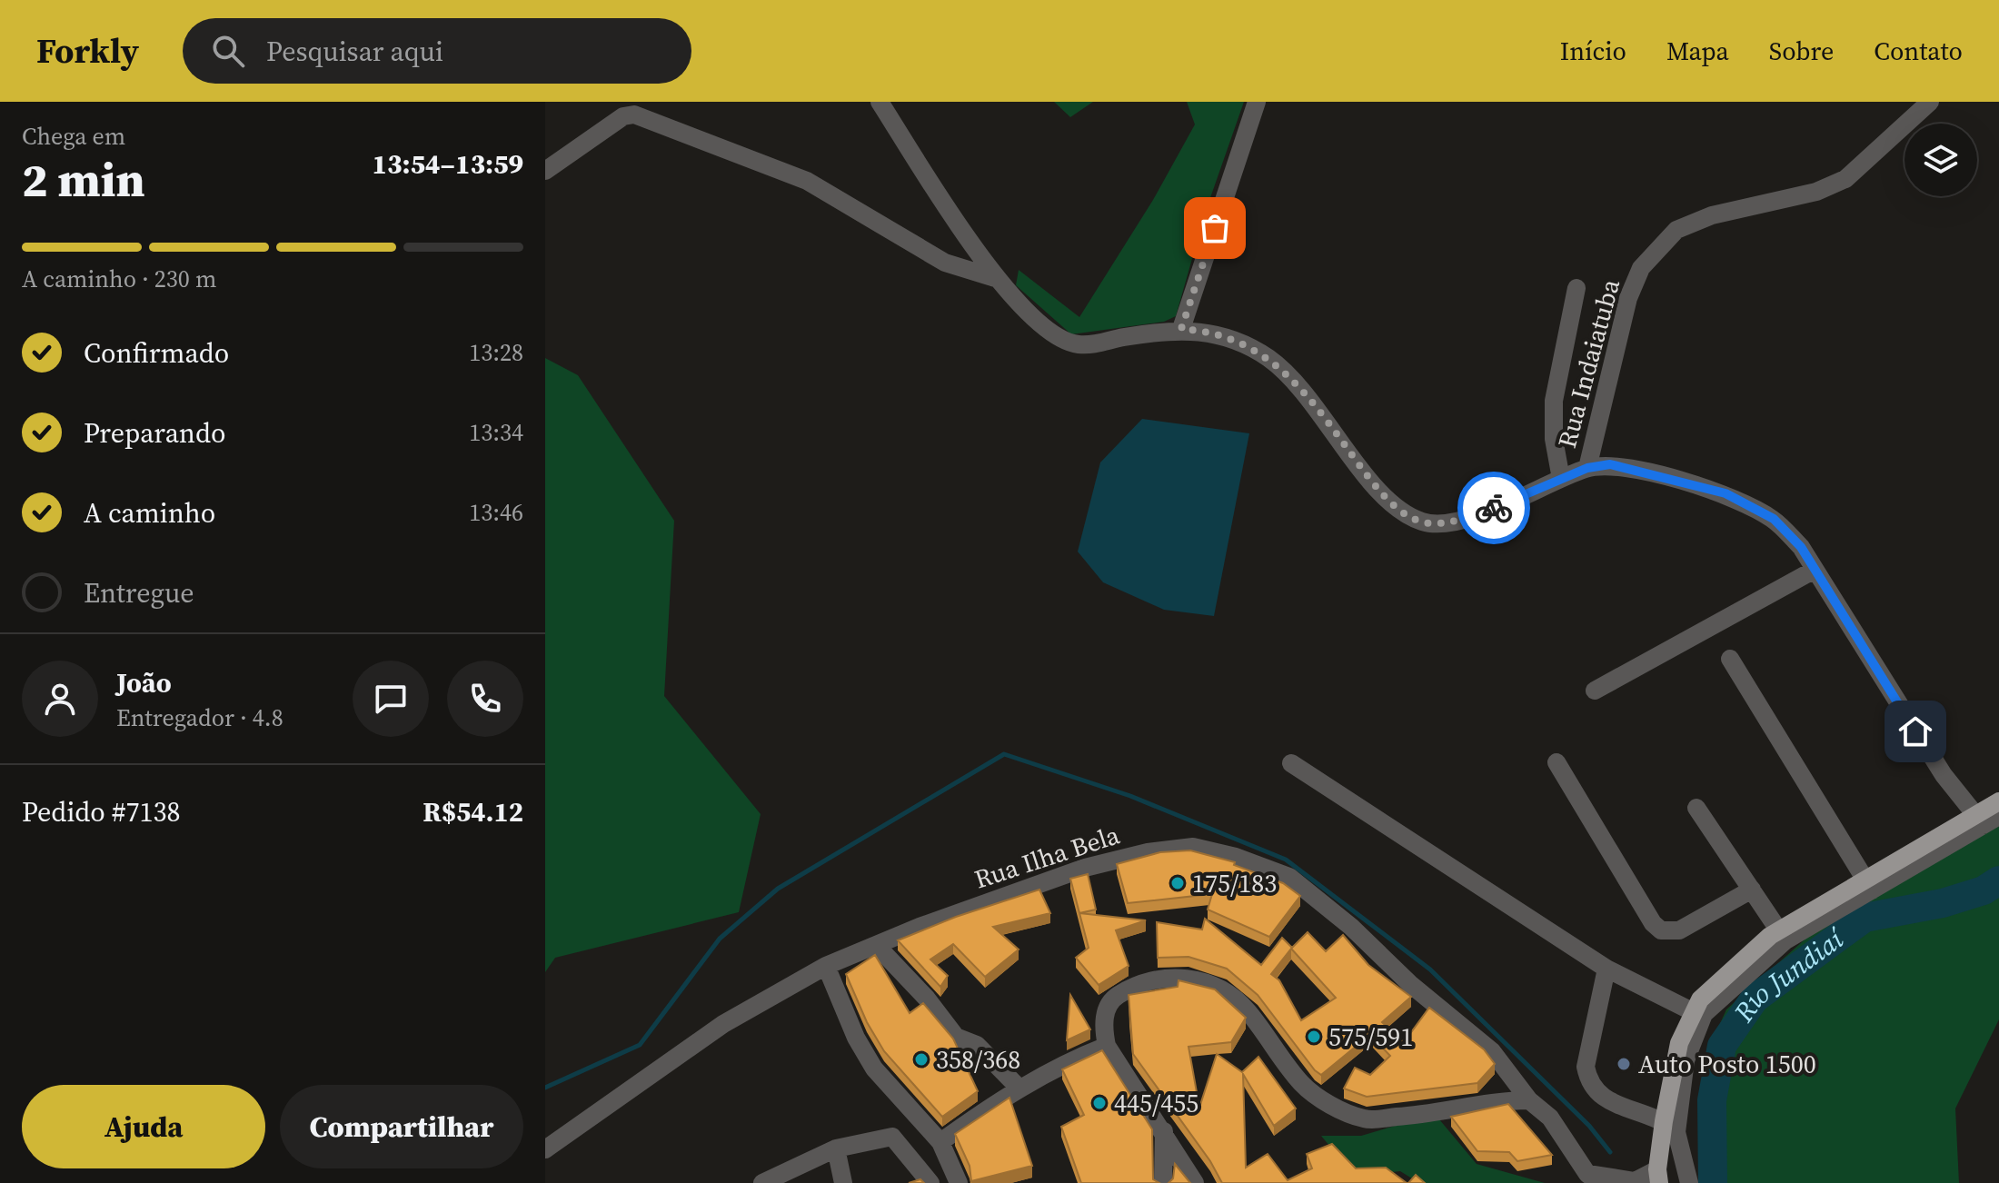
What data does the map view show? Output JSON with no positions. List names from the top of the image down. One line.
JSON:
{"streets":{"street":["Rua Indaiatuba","Rua Ilha Bela"]},"water":["Rio Jundiaí"],"places":["175/183","575/591","358/368","Auto Posto 1500","445/455"],"page":{"header":"Forkly","search":"Pesquisar aqui","nav":["Início","Mapa","Sobre","Contato"],"heading":["2 min","Chega em","13:54–13:59"],"panel":["João","Entregador · 4.8","Pedido #7138","R$54.12"],"bar":"A caminho · 230 m","list":[["Confirmado","13:28"],["Preparando","13:34"],["A caminho","13:46"],"Entregue"],"buttons":["Ajuda","Compartilhar"]}}
